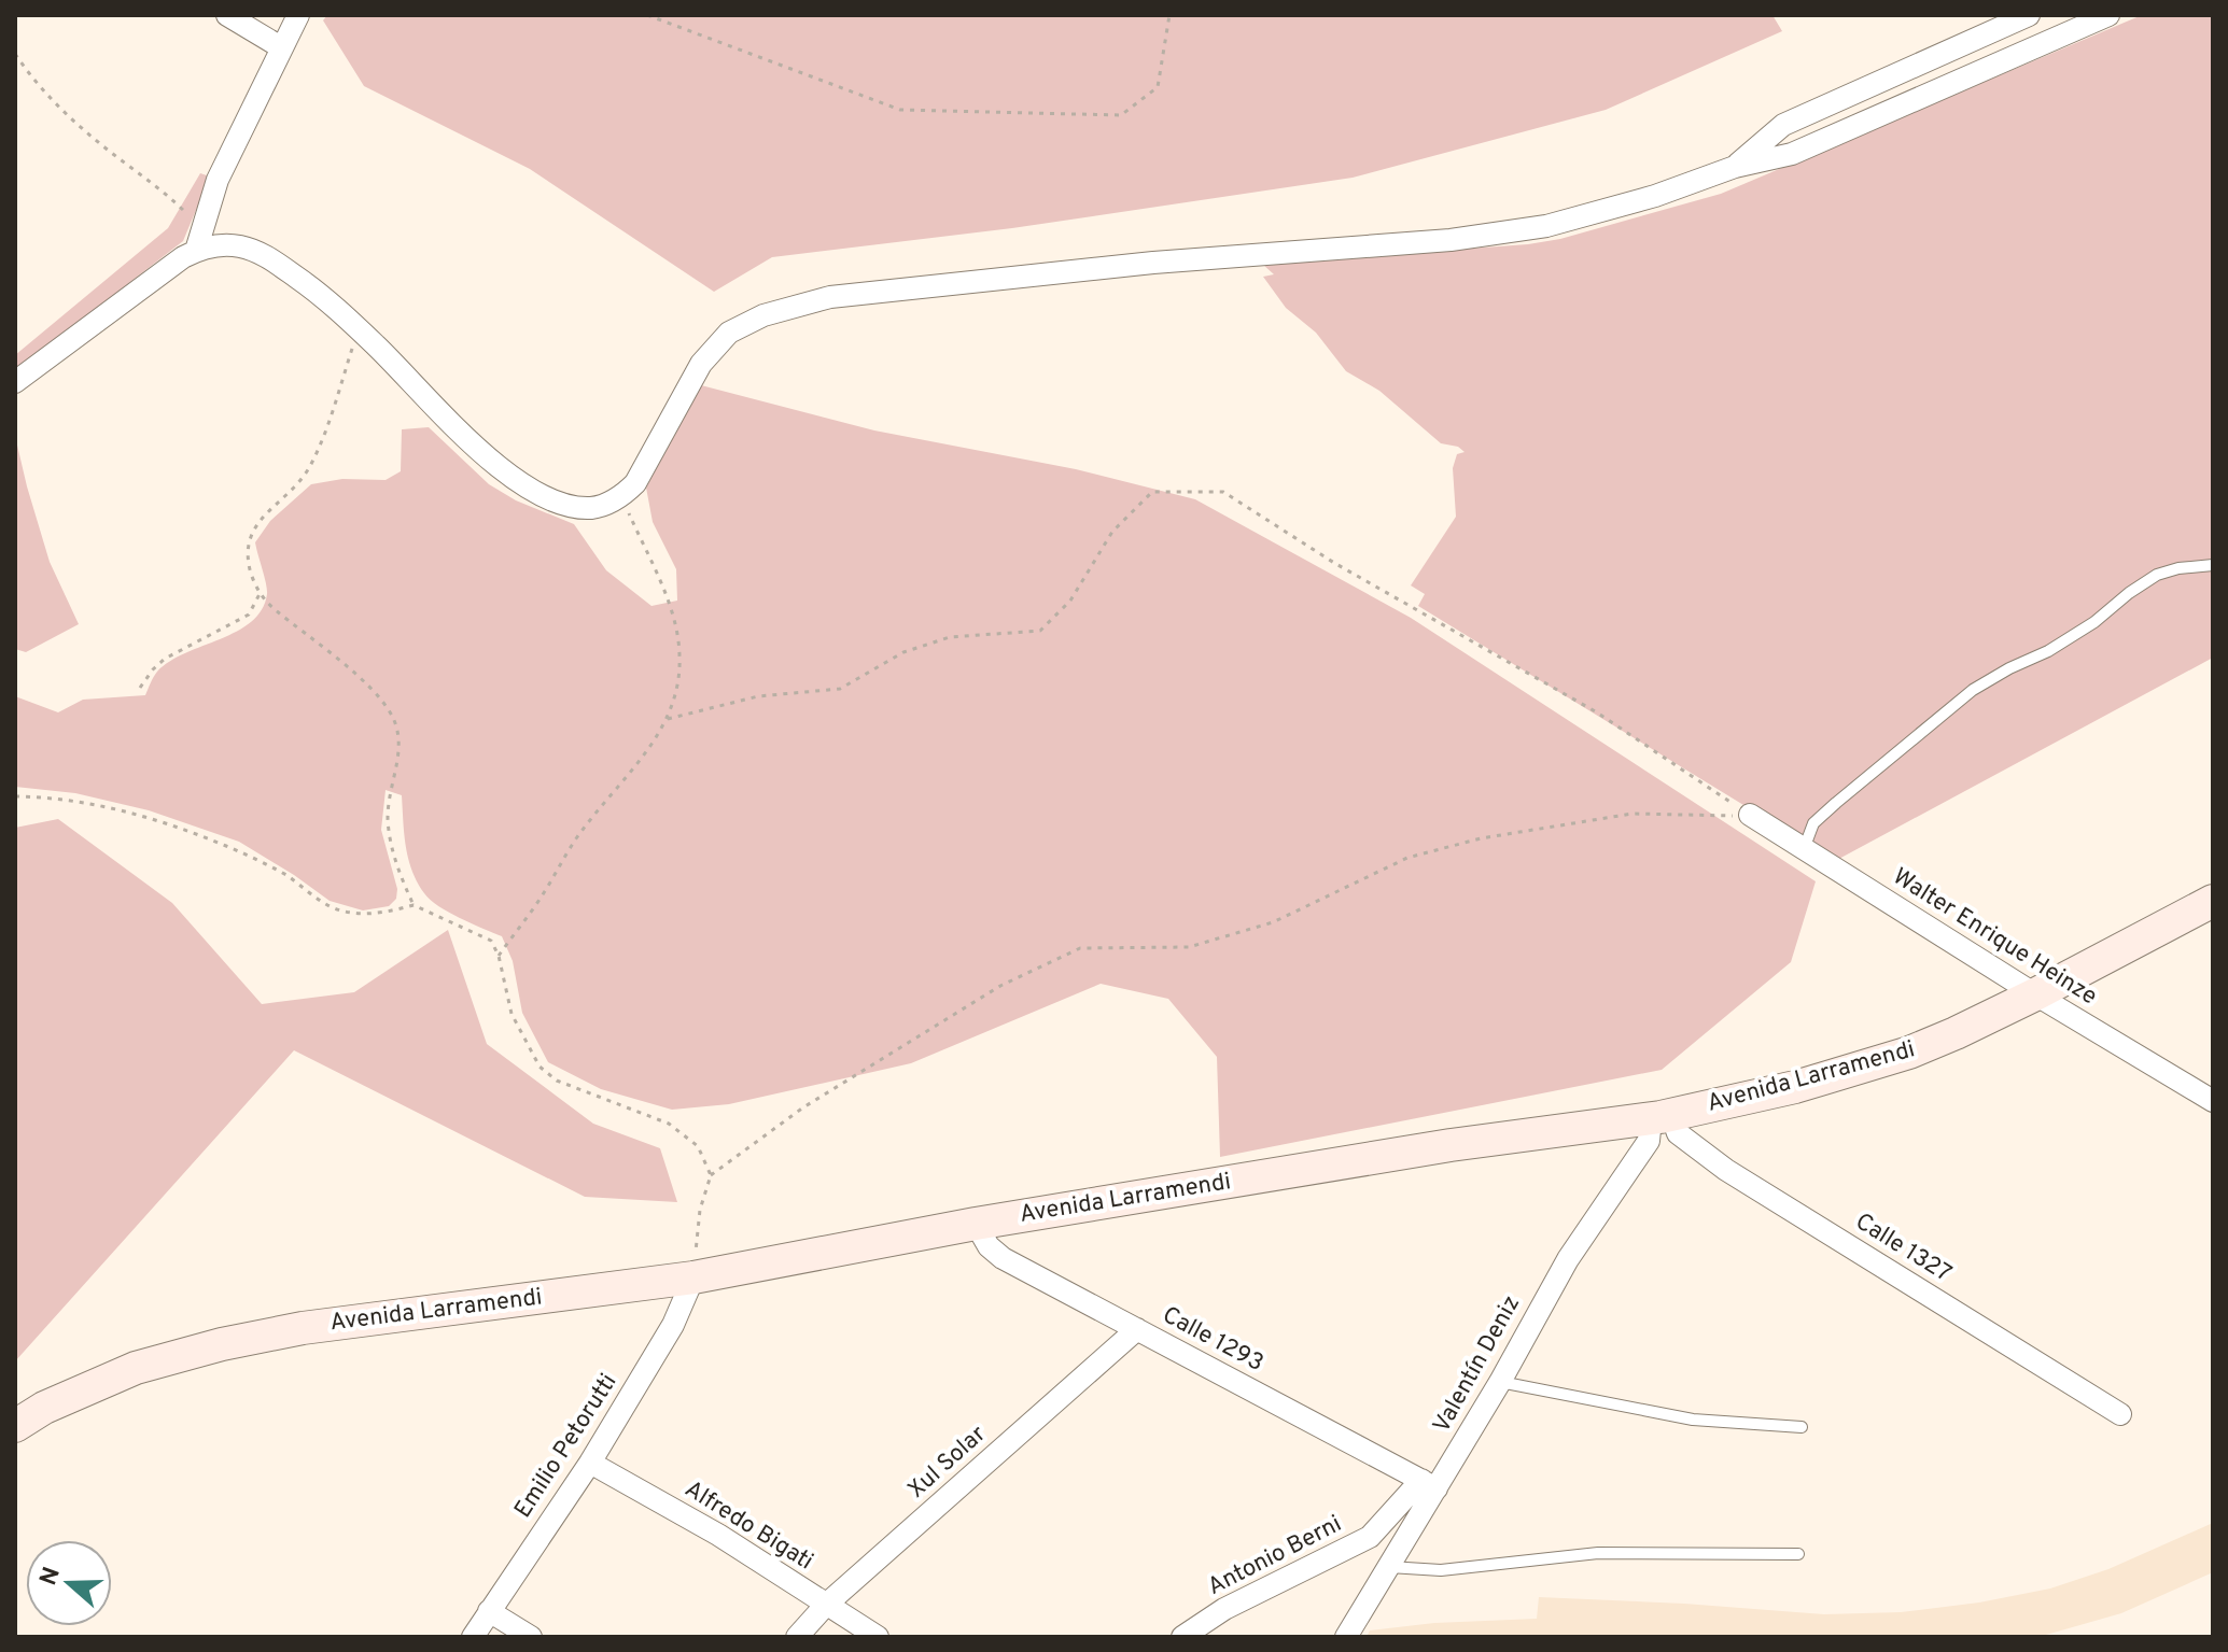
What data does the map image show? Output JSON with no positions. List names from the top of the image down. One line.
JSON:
{"streets":{"main road":["Avenida Larramendi"],"street":["Walter Enrique Heinze","Calle 1327","Calle 1293","Valentín Deniz","Emilio Petorutti","Xul Solar","Alfredo Bigati","Antonio Berni"]},"crossings":[["Walter Enrique Heinze","Avenida Larramendi"],["Avenida Larramendi","Calle 1327"],["Avenida Larramendi","Calle 1293"],["Avenida Larramendi","Valentín Deniz"],["Avenida Larramendi","Emilio Petorutti"],["Calle 1327","Valentín Deniz"],["Calle 1293","Valentín Deniz"],["Calle 1293","Xul Solar"],["Calle 1293","Antonio Berni"],["Valentín Deniz","Antonio Berni"],["Emilio Petorutti","Alfredo Bigati"],["Xul Solar","Alfredo Bigati"]],"north":"left"}
